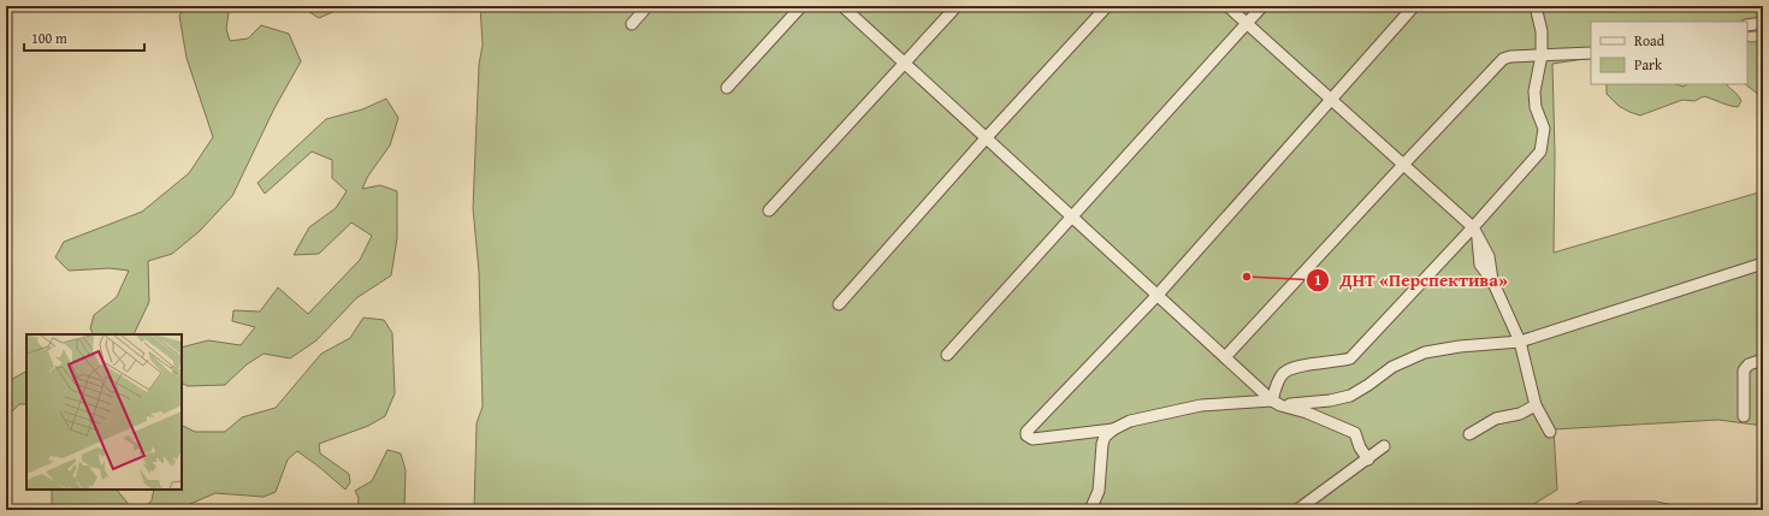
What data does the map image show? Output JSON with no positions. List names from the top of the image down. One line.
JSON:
{"places":["ДНТ «Перспектива»"],"legend":["Road","Park"],"scale_bar":"100 m"}
